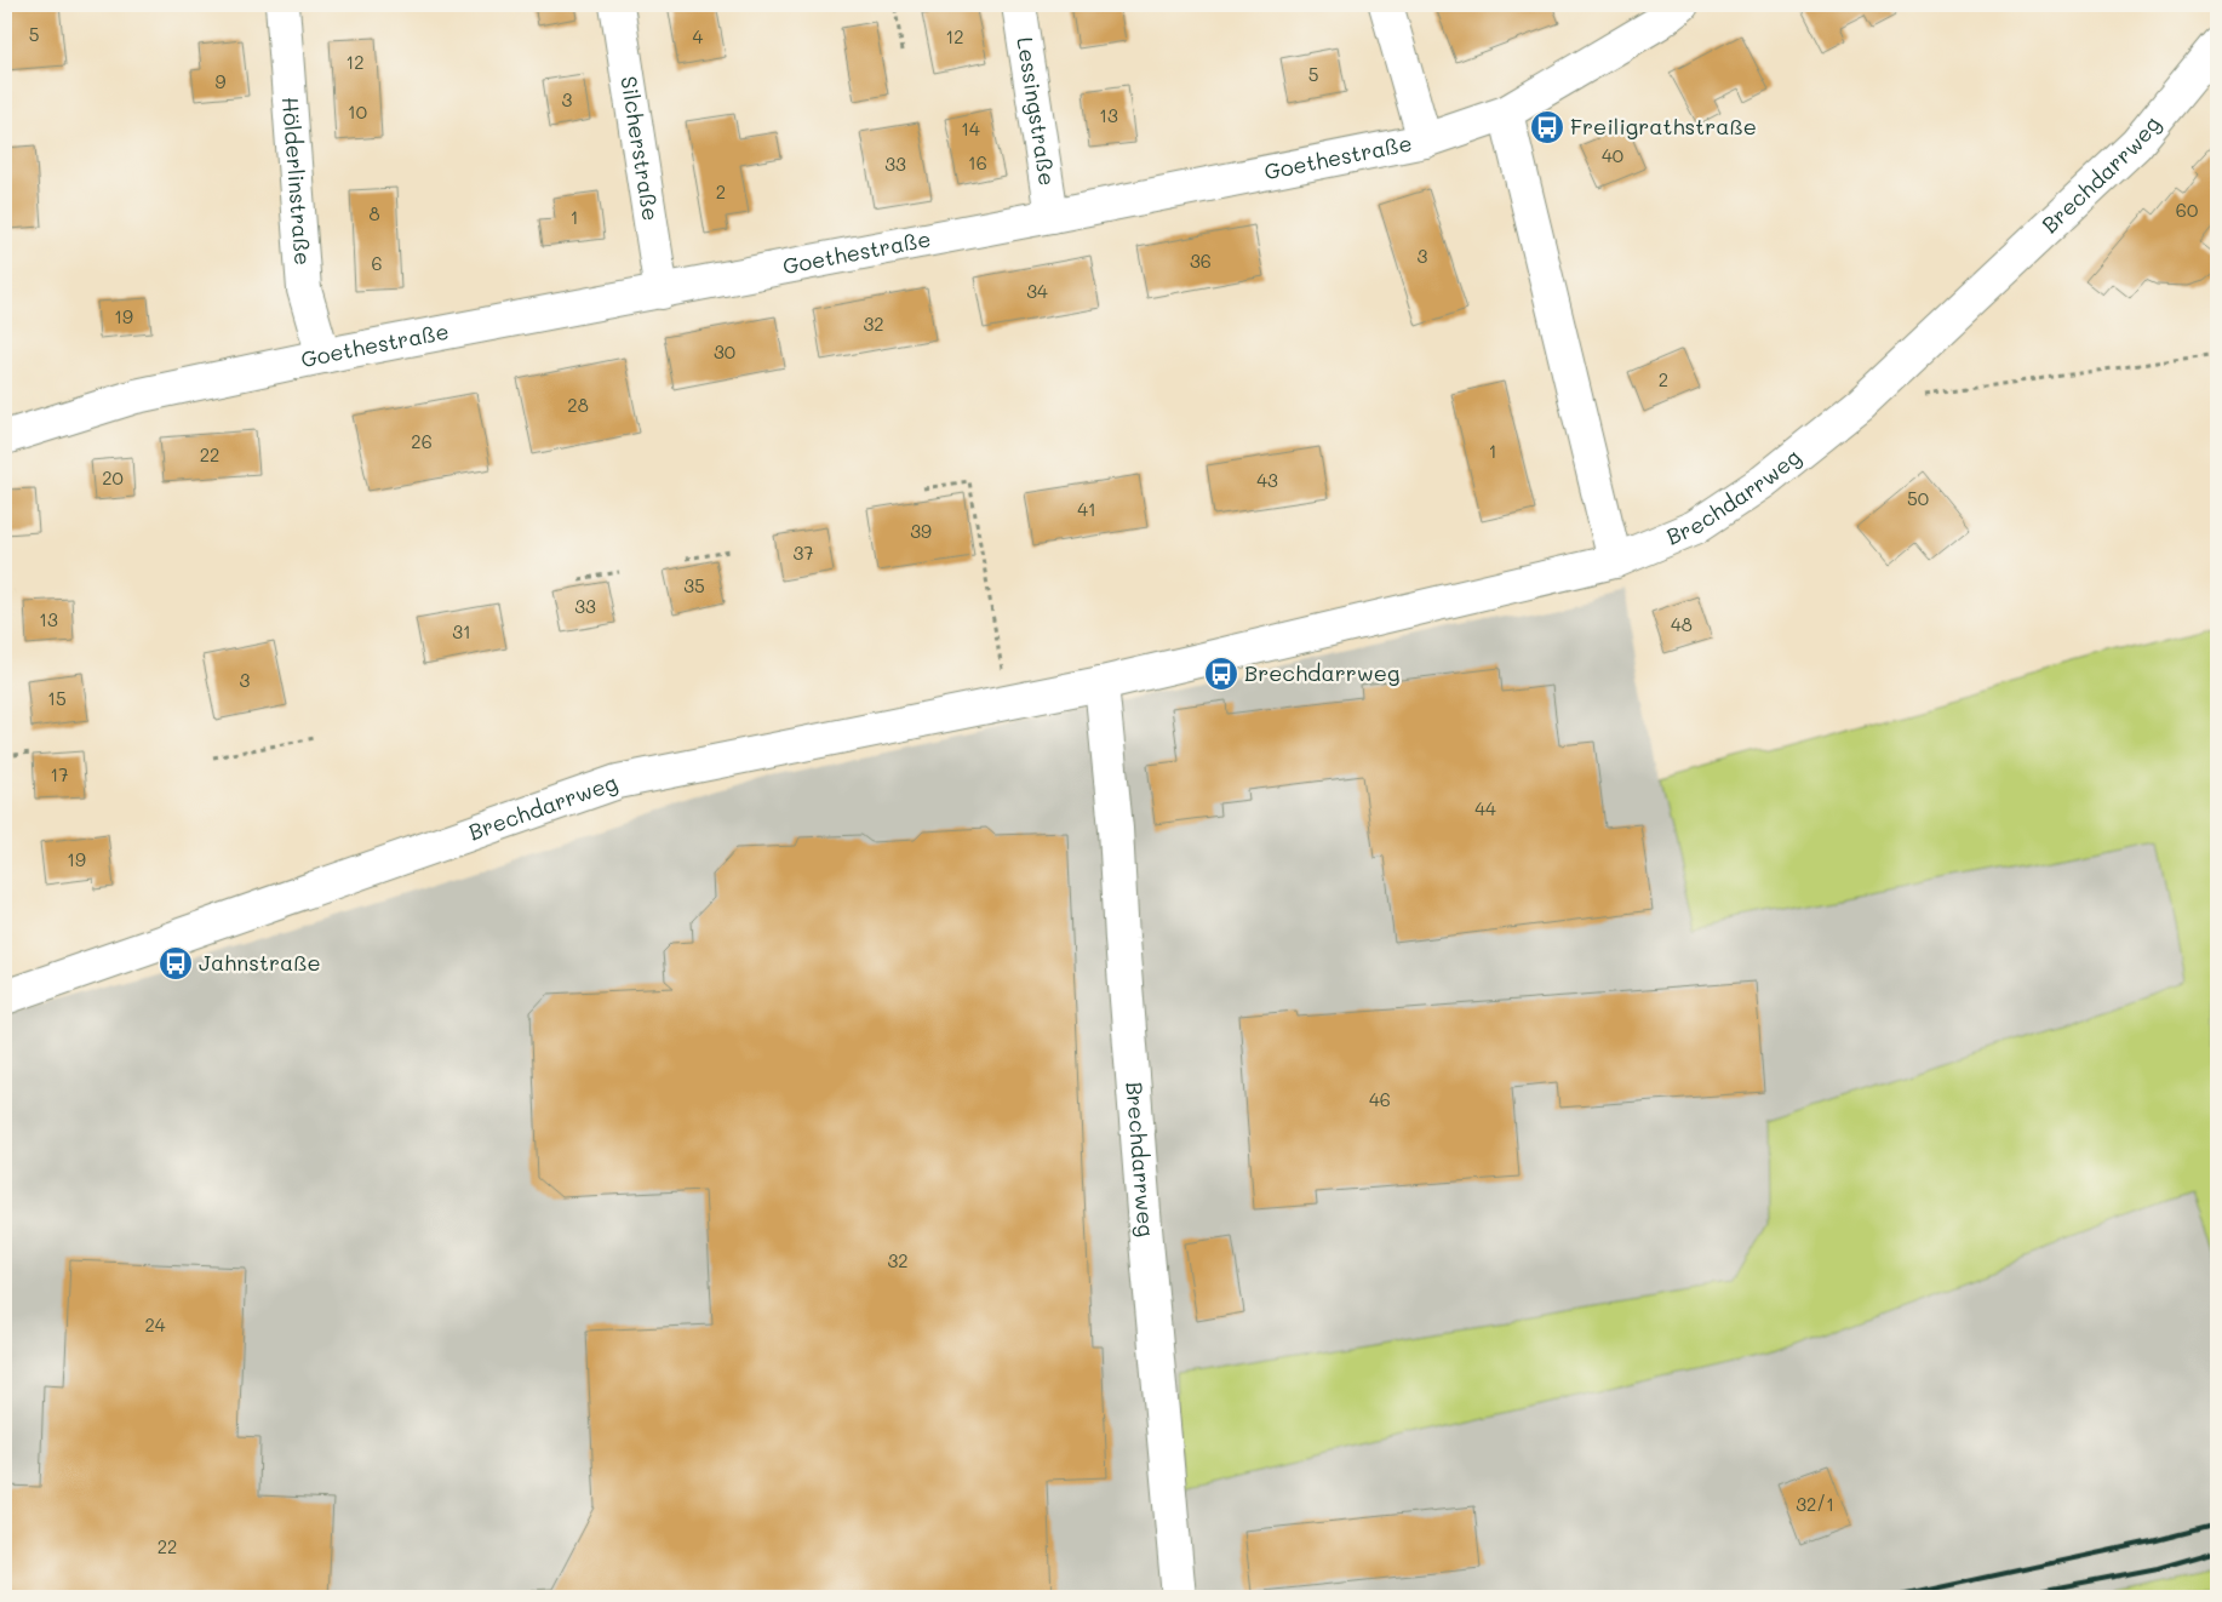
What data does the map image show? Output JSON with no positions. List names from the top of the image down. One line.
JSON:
{"streets":{"street":["Lessingstraße","Silcherstraße","Goethestraße","Brechdarrweg","Hölderlinstraße"]},"crossings":[["Lessingstraße","Goethestraße"],["Silcherstraße","Goethestraße"],["Goethestraße","Hölderlinstraße"]],"places":{"bus stop":["Freiligrathstraße","Brechdarrweg","Jahnstraße"]},"house_numbers":["5","4","12","12","5","9","3","10","13","14","40","16","33","2","60","8","1","3","36","6","34","19","32","30","2","28","26","1","22","20","43","50","41","39","37","35","33","13","48","31","3","15","17","44","19","46","32","24","32/1","22"]}
